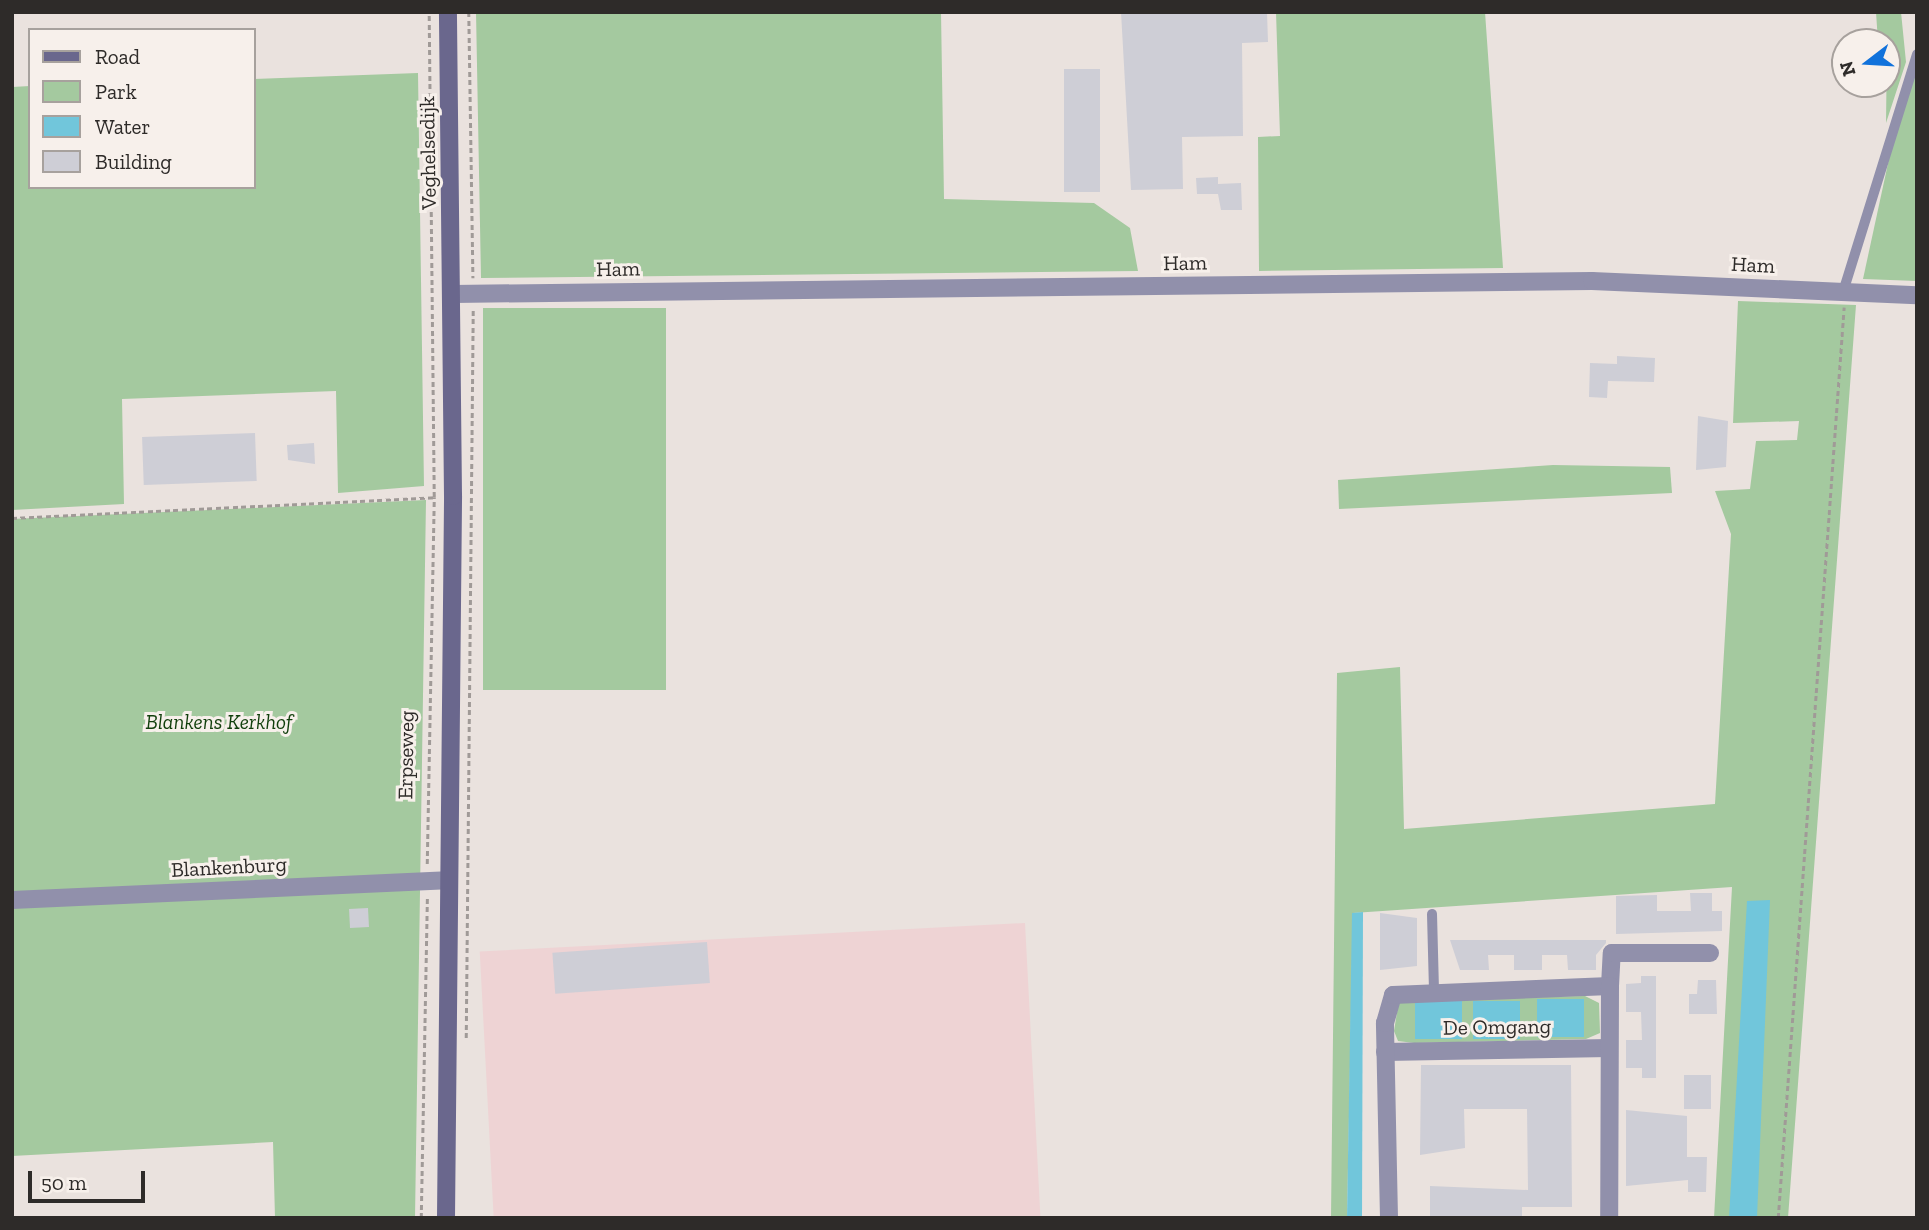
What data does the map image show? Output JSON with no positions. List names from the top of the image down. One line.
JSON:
{"streets":{"main road":["Veghelsedijk","Erpseweg"],"street":["Ham","Blankenburg","De Omgang"]},"crossings":[["Veghelsedijk","Ham"],["Veghelsedijk","Erpseweg"],["Ham","Erpseweg"],["Erpseweg","Blankenburg"]],"parks":["Blankens Kerkhof"],"legend":["Road","Park","Water","Building"],"scale_bar":"50 m","north":"left"}
